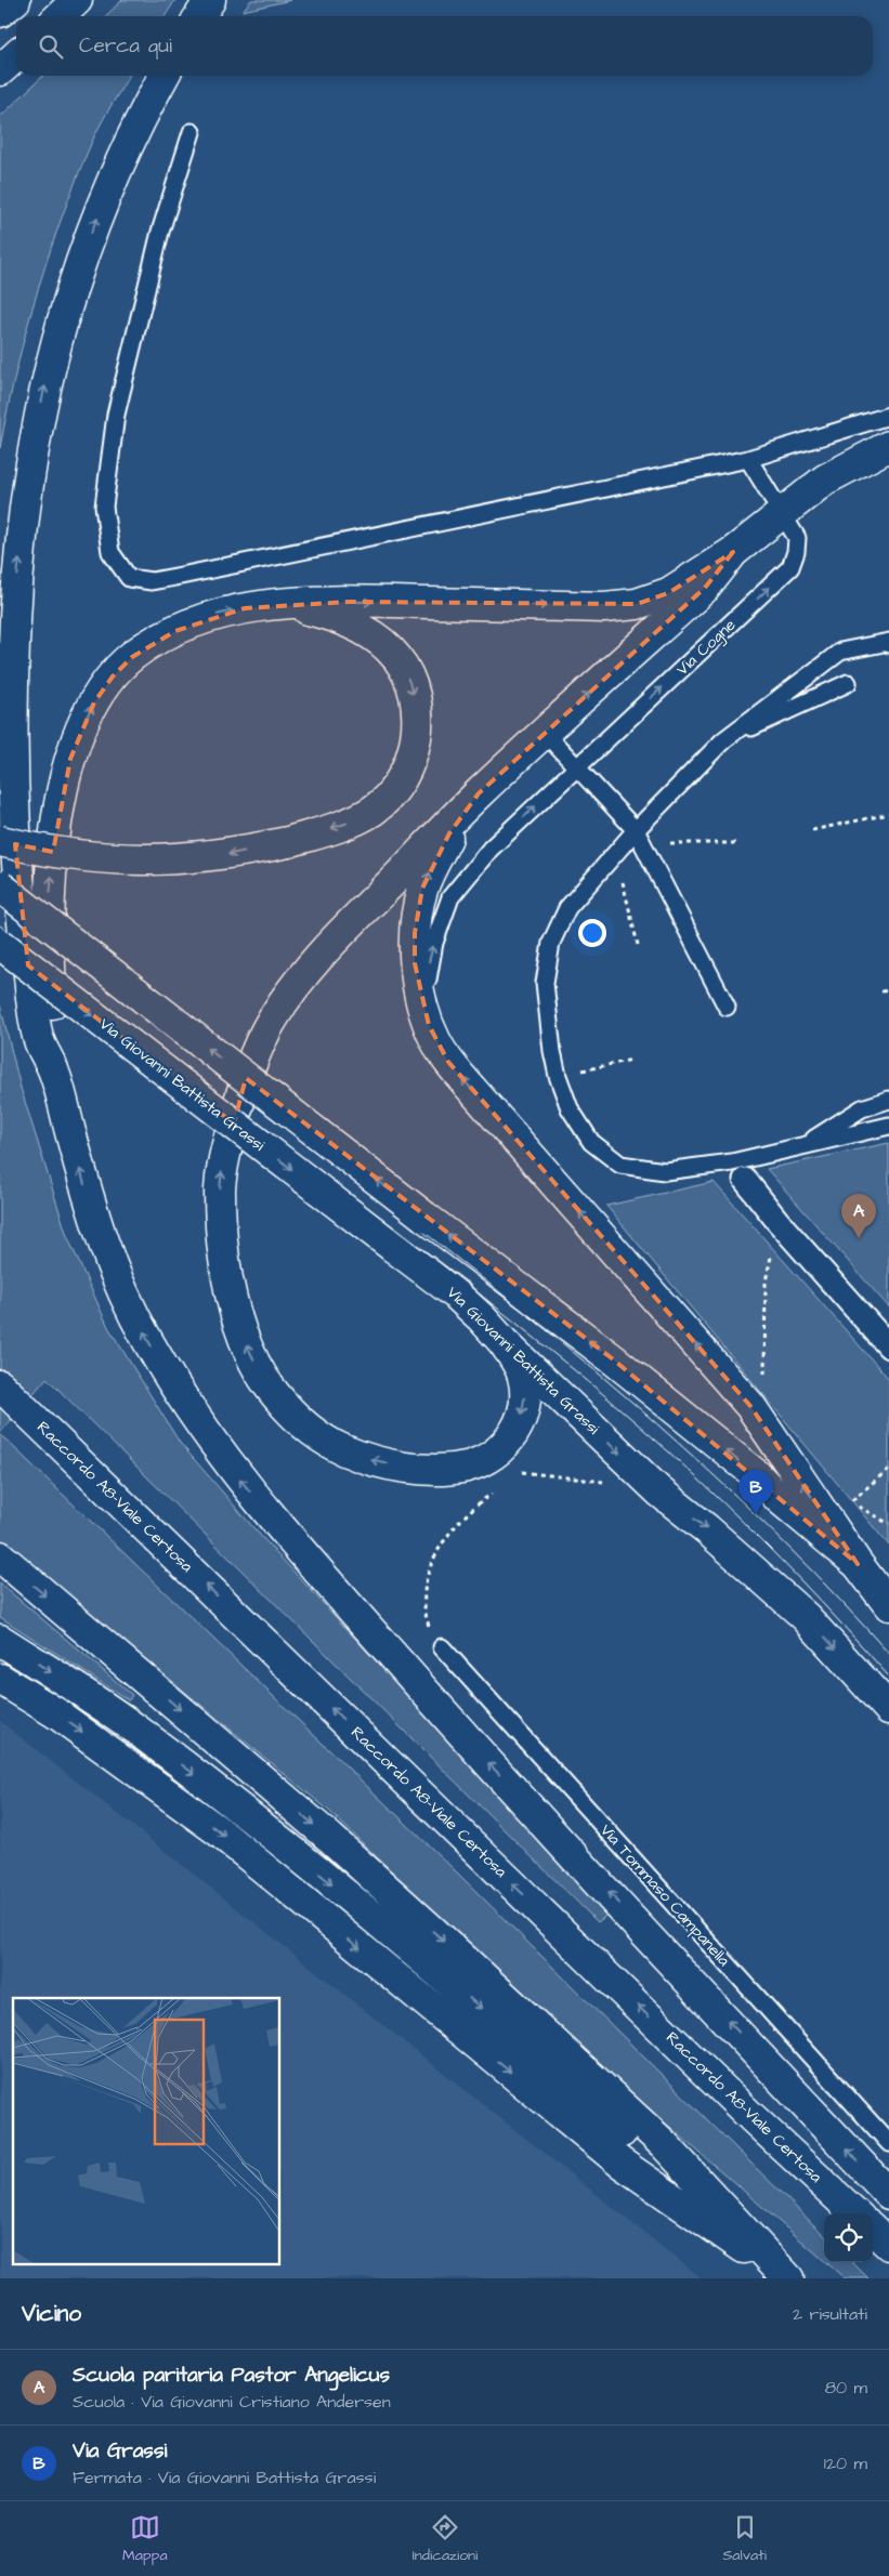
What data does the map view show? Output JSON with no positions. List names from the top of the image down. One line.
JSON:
{"streets":{"main road":["Via Giovanni Battista Grassi","Raccordo A8-Viale Certosa"],"lane":["Via Cogne","Via Tommaso Campanella"]},"one_way":["Via Cogne"],"page":{"search":"Cerca qui","pins":["A","B"],"heading":["Vicino","2 risultati"],"list":[{"mark":"A","name":"Scuola paritaria Pastor Angelicus","note":"Scuola · Via Giovanni Cristiano Andersen","value":"80 m"},{"mark":"B","name":"Via Grassi","note":"Fermata · Via Giovanni Battista Grassi","value":"120 m"}],"nav":["Mappa","Indicazioni","Salvati"]}}
